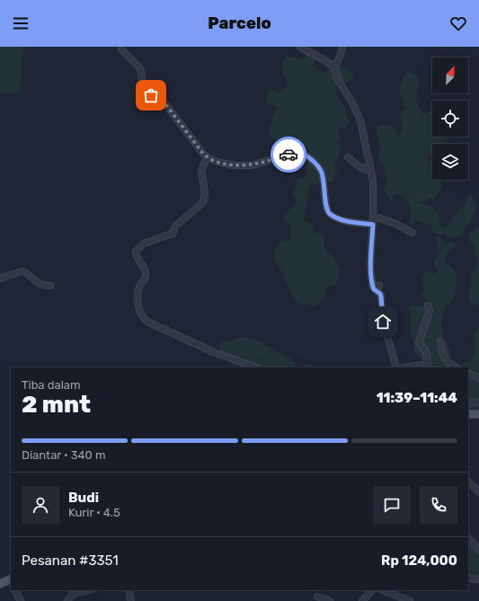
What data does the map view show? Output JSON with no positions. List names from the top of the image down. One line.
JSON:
{"north":"top right","page":{"header":"Parcelo","heading":["2 mnt","Tiba dalam","11:39–11:44"],"panel":["Budi","Kurir · 4.5","Pesanan #3351","Rp 124,000"],"bar":"Diantar · 340 m"}}
